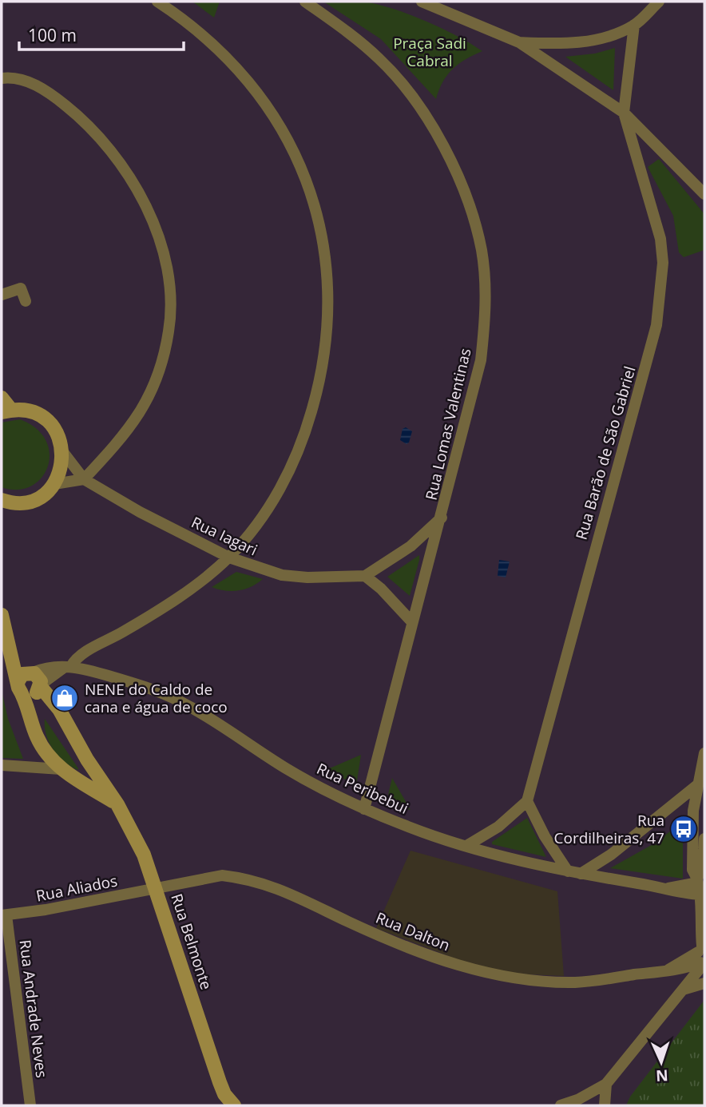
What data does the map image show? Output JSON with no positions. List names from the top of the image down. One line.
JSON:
{"streets":{"main road":["Rua Belmonte"],"street":["Rua Lomas Valentinas","Rua Barão de São Gabriel","Rua Iagari","Rua Peribebui","Rua Aliados","Rua Dalton","Rua Andrade Neves"]},"crossings":[["Rua Lomas Valentinas","Rua Peribebui"],["Rua Aliados","Rua Dalton"],["Rua Aliados","Rua Belmonte"],["Rua Aliados","Rua Andrade Neves"],["Rua Dalton","Rua Belmonte"]],"parks":["Praça Sadi Cabral"],"places":{"shop":["NENE do Caldo de cana e água de coco"],"bus stop":["Rua Cordilheiras, 47"]},"scale_bar":"100 m","north":"bottom"}
